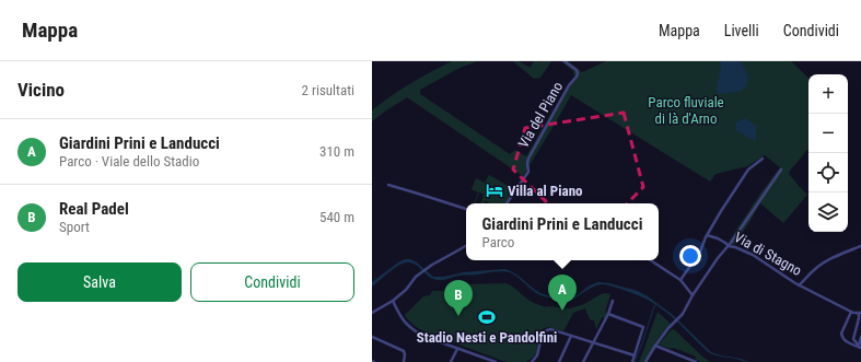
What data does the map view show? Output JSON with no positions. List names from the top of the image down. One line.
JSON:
{"streets":{"street":["Via del Piano","Via di Stagno"]},"parks":["Parco fluviale di là d'Arno"],"places":{"hotel":["Villa al Piano"],"sports":["Stadio Nesti e Pandolfini"]},"page":{"header":"Mappa","nav":["Mappa","Livelli","Condividi"],"heading":["Vicino","2 risultati"],"map_buttons":["+","−"],"list":[{"mark":"A","name":"Giardini Prini e Landucci","note":"Parco · Viale dello Stadio","value":"310 m"},{"mark":"B","name":"Real Padel","note":"Sport","value":"540 m"}],"popup":["Giardini Prini e Landucci","Parco"],"buttons":["Salva","Condividi"],"pins":["A","B"]}}
